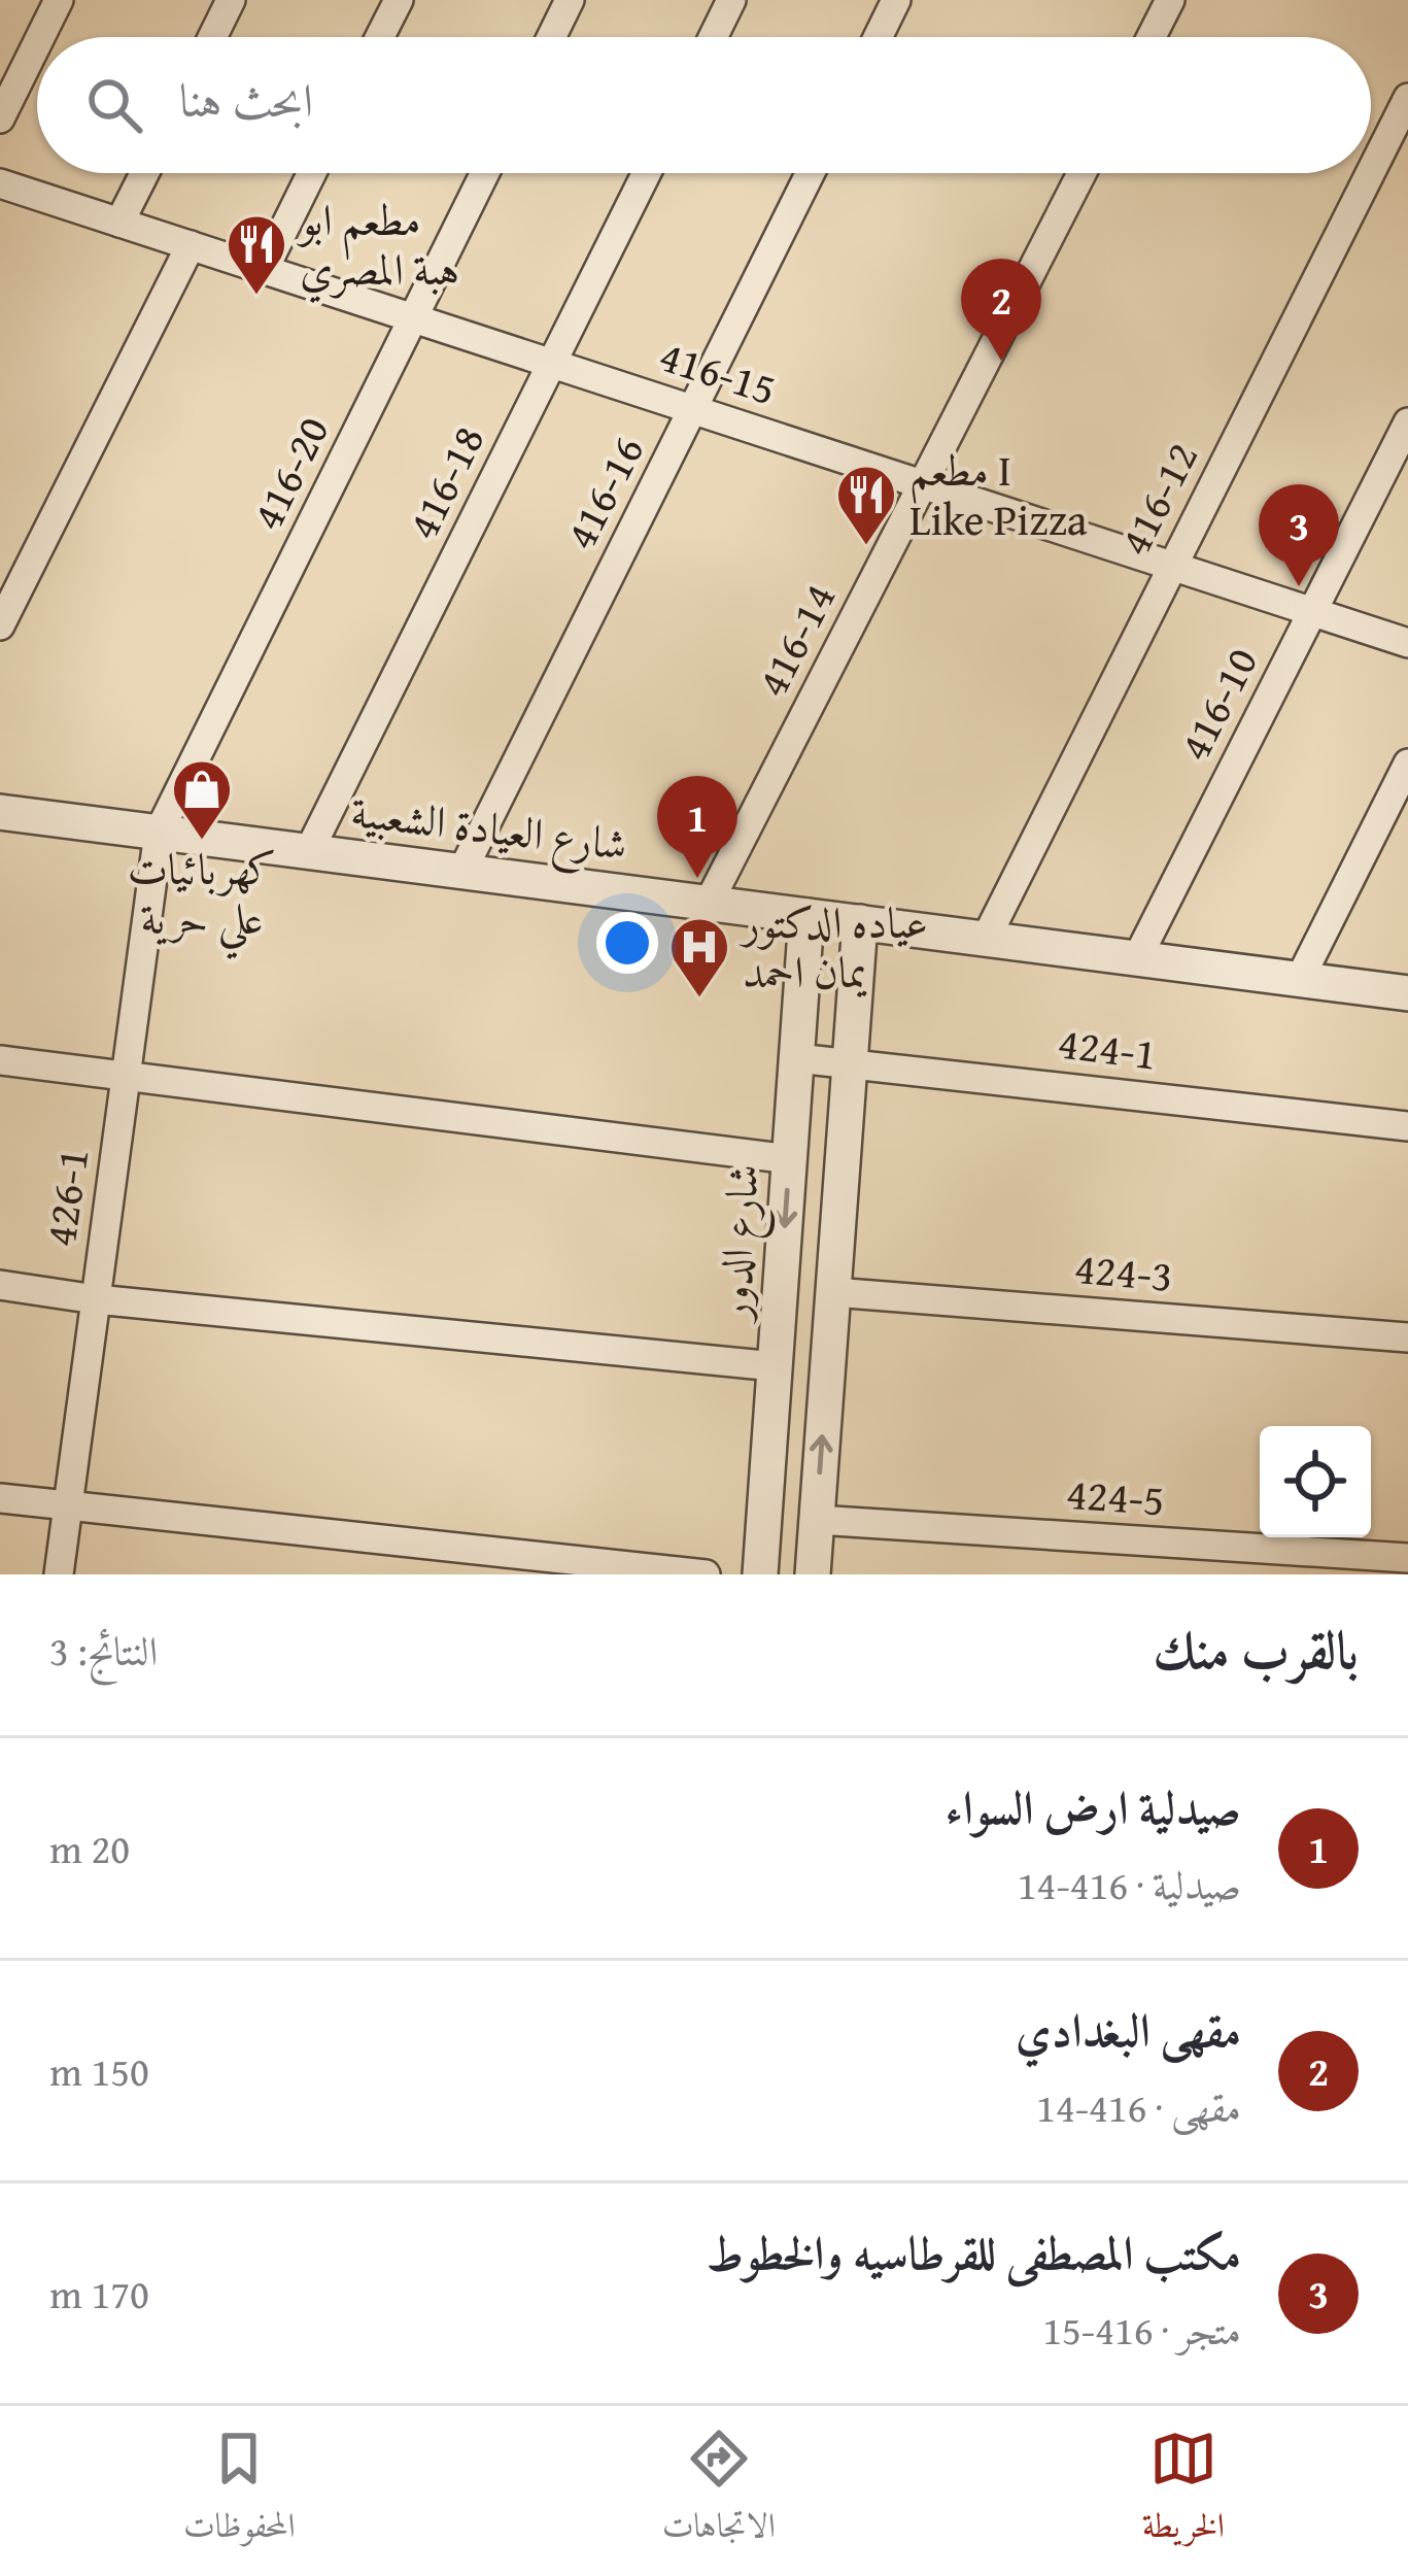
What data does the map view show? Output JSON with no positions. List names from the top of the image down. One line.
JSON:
{"streets":{"street":["416-15","416-20","416-18","416-16","416-12","416-14","416-10","شارع العيادة الشعبية","424-1","426-1","شارع الدور","424-3","424-5"]},"crossings":[["416-15","416-20"],["416-15","416-18"],["416-15","416-16"],["416-15","416-12"],["416-15","416-14"],["416-15","416-10"],["416-20","شارع العيادة الشعبية"],["416-20","426-1"],["416-18","شارع العيادة الشعبية"],["416-16","شارع العيادة الشعبية"],["416-12","شارع العيادة الشعبية"],["416-14","شارع العيادة الشعبية"],["416-10","شارع العيادة الشعبية"],["شارع العيادة الشعبية","426-1"],["شارع العيادة الشعبية","شارع الدور"],["424-1","شارع الدور"]],"places":{"restaurant":["مطعم ابو هبة المصري","مطعم I Like Pizza"],"shop":["كهربائيات علي حرية"],"hospital":["عياده الدكتور يمان احمد"]},"page":{"search":"ابحث هنا","pins":["2","3","1"],"heading":["بالقرب منك","النتائج: 3"],"list":[{"mark":"1","name":"صيدلية ارض السواء","note":"صيدلية · 416-14","value":"20 m"},{"mark":"2","name":"مقهى البغدادي","note":"مقهى · 416-14","value":"150 m"},{"mark":"3","name":"مكتب المصطفى للقرطاسيه والخطوط","note":"متجر · 416-15","value":"170 m"}],"nav":["الخريطة","الاتجاهات","المحفوظات"]}}
